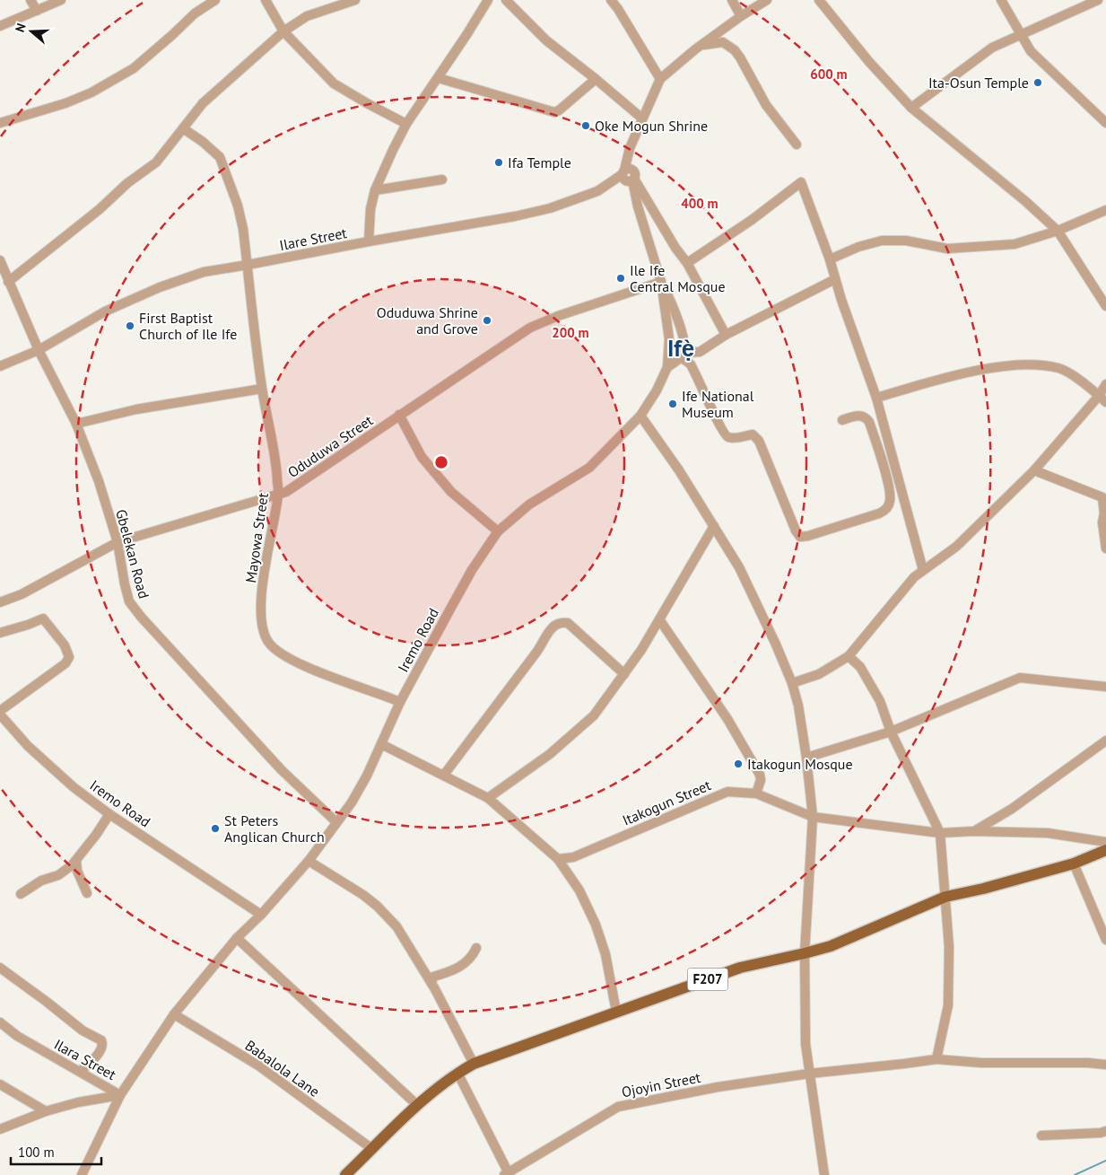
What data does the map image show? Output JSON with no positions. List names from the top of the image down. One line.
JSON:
{"streets":{"main road":["F207"],"street":["Ilare Street","Oduduwa Street","Mayowa Street","Gbelekan Road","Iremo Road","Itakogun Street","Ilara Street","Babalola Lane","Ojoyin Street"]},"crossings":[["Ilare Street","Mayowa Street"],["Ilare Street","Gbelekan Road"],["Oduduwa Street","Mayowa Street"],["Oduduwa Street","Gbelekan Road"],["Mayowa Street","Iremo Road"],["Gbelekan Road","Iremo Road"],["Iremo Road","Ilara Street"],["Iremo Road","Babalola Lane"],["F207","Babalola Lane"],["F207","Ojoyin Street"]],"districts":["Ifẹ̀"],"places":["Ita-Osun Temple","Oke Mogun Shrine","Ifa Temple","Ile Ife Central Mosque","Oduduwa Shrine and Grove","First Baptist Church of Ile Ife","Ife National Museum","Itakogun Mosque","St Peters Anglican Church"],"scale_bar":"100 m","north":"left","rings":["600 m","400 m","200 m"]}
